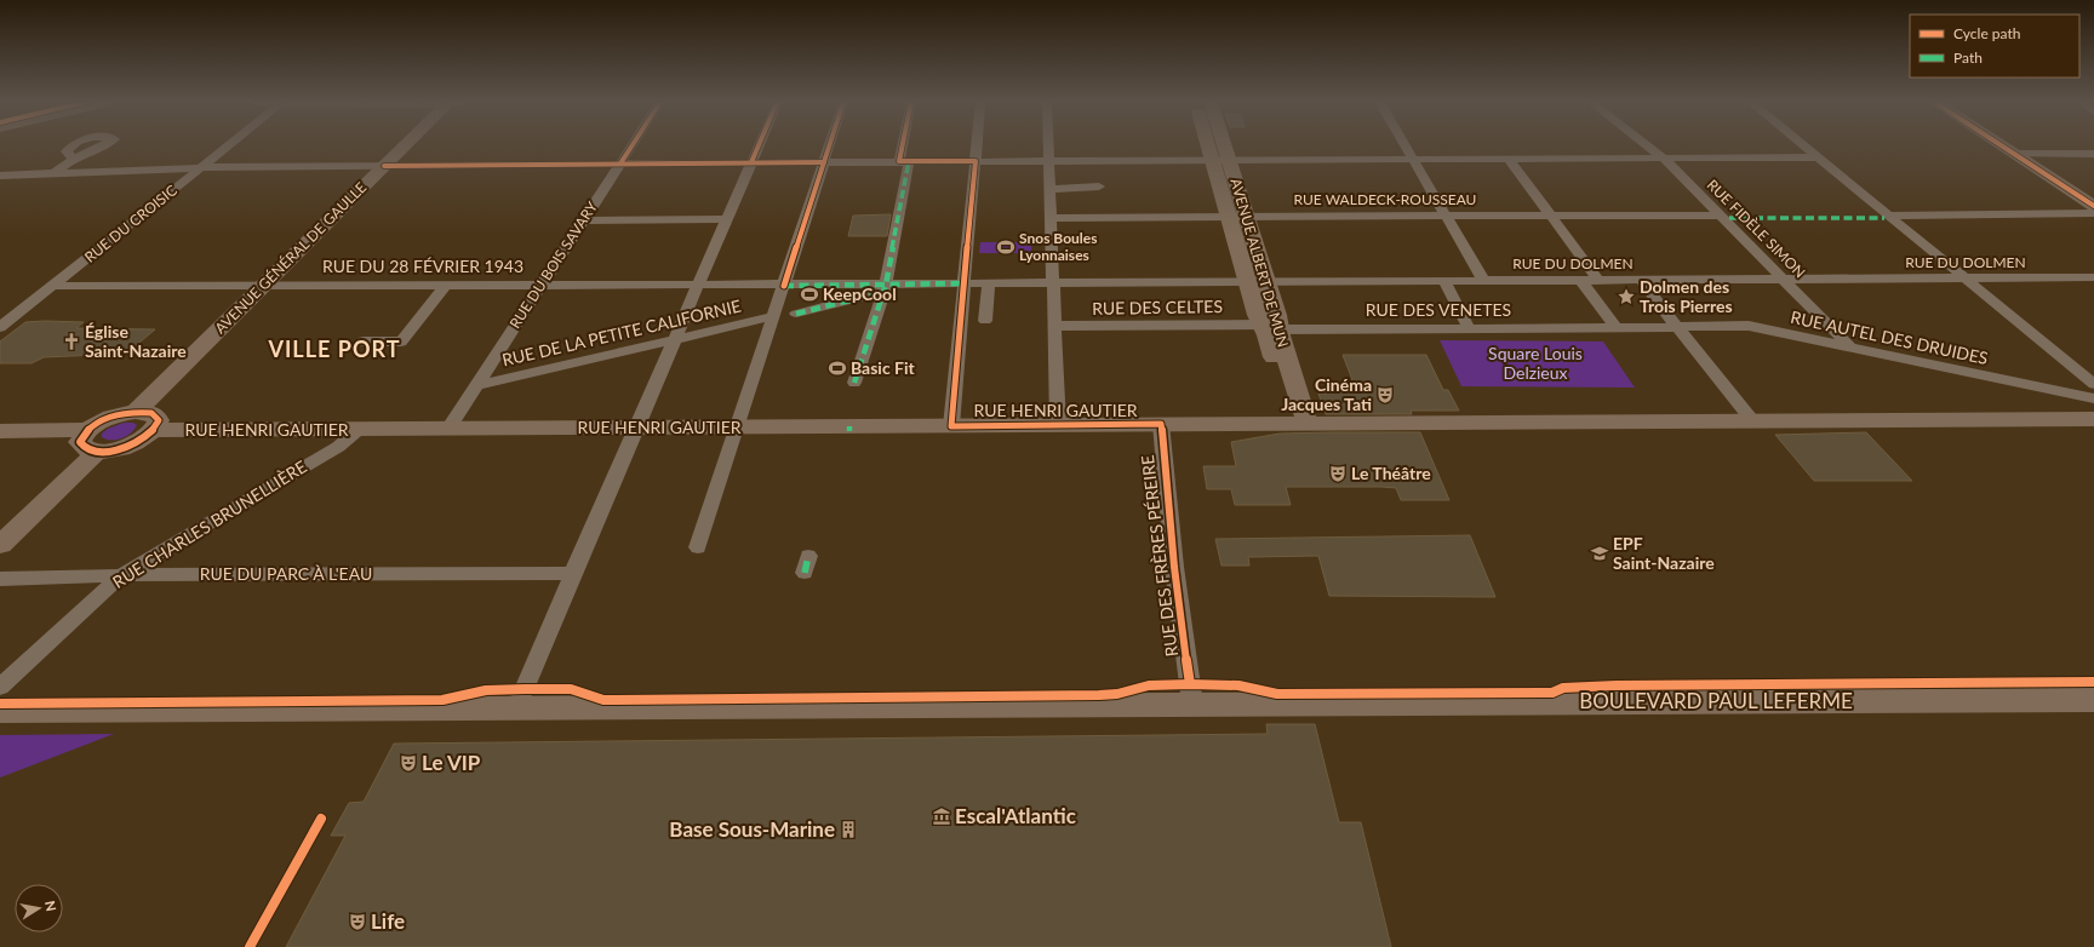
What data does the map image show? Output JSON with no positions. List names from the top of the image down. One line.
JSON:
{"streets":{"street":["RUE WALDECK-ROUSSEAU","RUE DU CROISIC","RUE FIDÈLE SIMON","AVENUE GÉNÉRAL DE GAULLE","AVENUE ALBERT DE MUN","RUE DU DOLMEN","RUE DU BOIS SAVARY","RUE DU 28 FÉVRIER 1943","RUE DES CELTES","RUE DES VENETES","RUE DE LA PETITE CALIFORNIE","RUE AUTEL DES DRUIDES","RUE HENRI GAUTIER","RUE CHARLES BRUNELLIÈRE","RUE DES FRÈRES PÉREIRE","RUE DU PARC À L'EAU","BOULEVARD PAUL LEFERME"]},"crossings":[["RUE WALDECK-ROUSSEAU","RUE FIDÈLE SIMON"],["RUE WALDECK-ROUSSEAU","AVENUE ALBERT DE MUN"],["RUE DU CROISIC","RUE DU 28 FÉVRIER 1943"],["RUE FIDÈLE SIMON","RUE DU DOLMEN"],["RUE FIDÈLE SIMON","RUE AUTEL DES DRUIDES"],["AVENUE GÉNÉRAL DE GAULLE","RUE DU 28 FÉVRIER 1943"],["AVENUE ALBERT DE MUN","RUE DU DOLMEN"],["AVENUE ALBERT DE MUN","RUE DES CELTES"],["AVENUE ALBERT DE MUN","RUE DES VENETES"],["AVENUE ALBERT DE MUN","RUE HENRI GAUTIER"],["RUE DU DOLMEN","RUE DU 28 FÉVRIER 1943"],["RUE DU BOIS SAVARY","RUE DU 28 FÉVRIER 1943"],["RUE DU BOIS SAVARY","RUE DE LA PETITE CALIFORNIE"],["RUE DU BOIS SAVARY","RUE HENRI GAUTIER"],["RUE DES CELTES","RUE DES VENETES"],["RUE DES VENETES","RUE AUTEL DES DRUIDES"],["RUE HENRI GAUTIER","RUE CHARLES BRUNELLIÈRE"],["RUE HENRI GAUTIER","RUE DES FRÈRES PÉREIRE"],["RUE CHARLES BRUNELLIÈRE","RUE DU PARC À L'EAU"],["RUE DES FRÈRES PÉREIRE","BOULEVARD PAUL LEFERME"]],"districts":["VILLE PORT"],"parks":["Square Louis Delzieux"],"places":{"sports":["Snos Boules Lyonnaises","KeepCool","Basic Fit"],"place":["Dolmen des Trois Pierres"],"church":["Église Saint-Nazaire"],"theatre":["Cinéma Jacques Tati","Le Théâtre","Le VIP","Life"],"school or university":["EPF Saint-Nazaire"],"museum":["Escal'Atlantic"],"building":["Base Sous-Marine"]},"legend":["Cycle path","Path"],"north":"right"}
